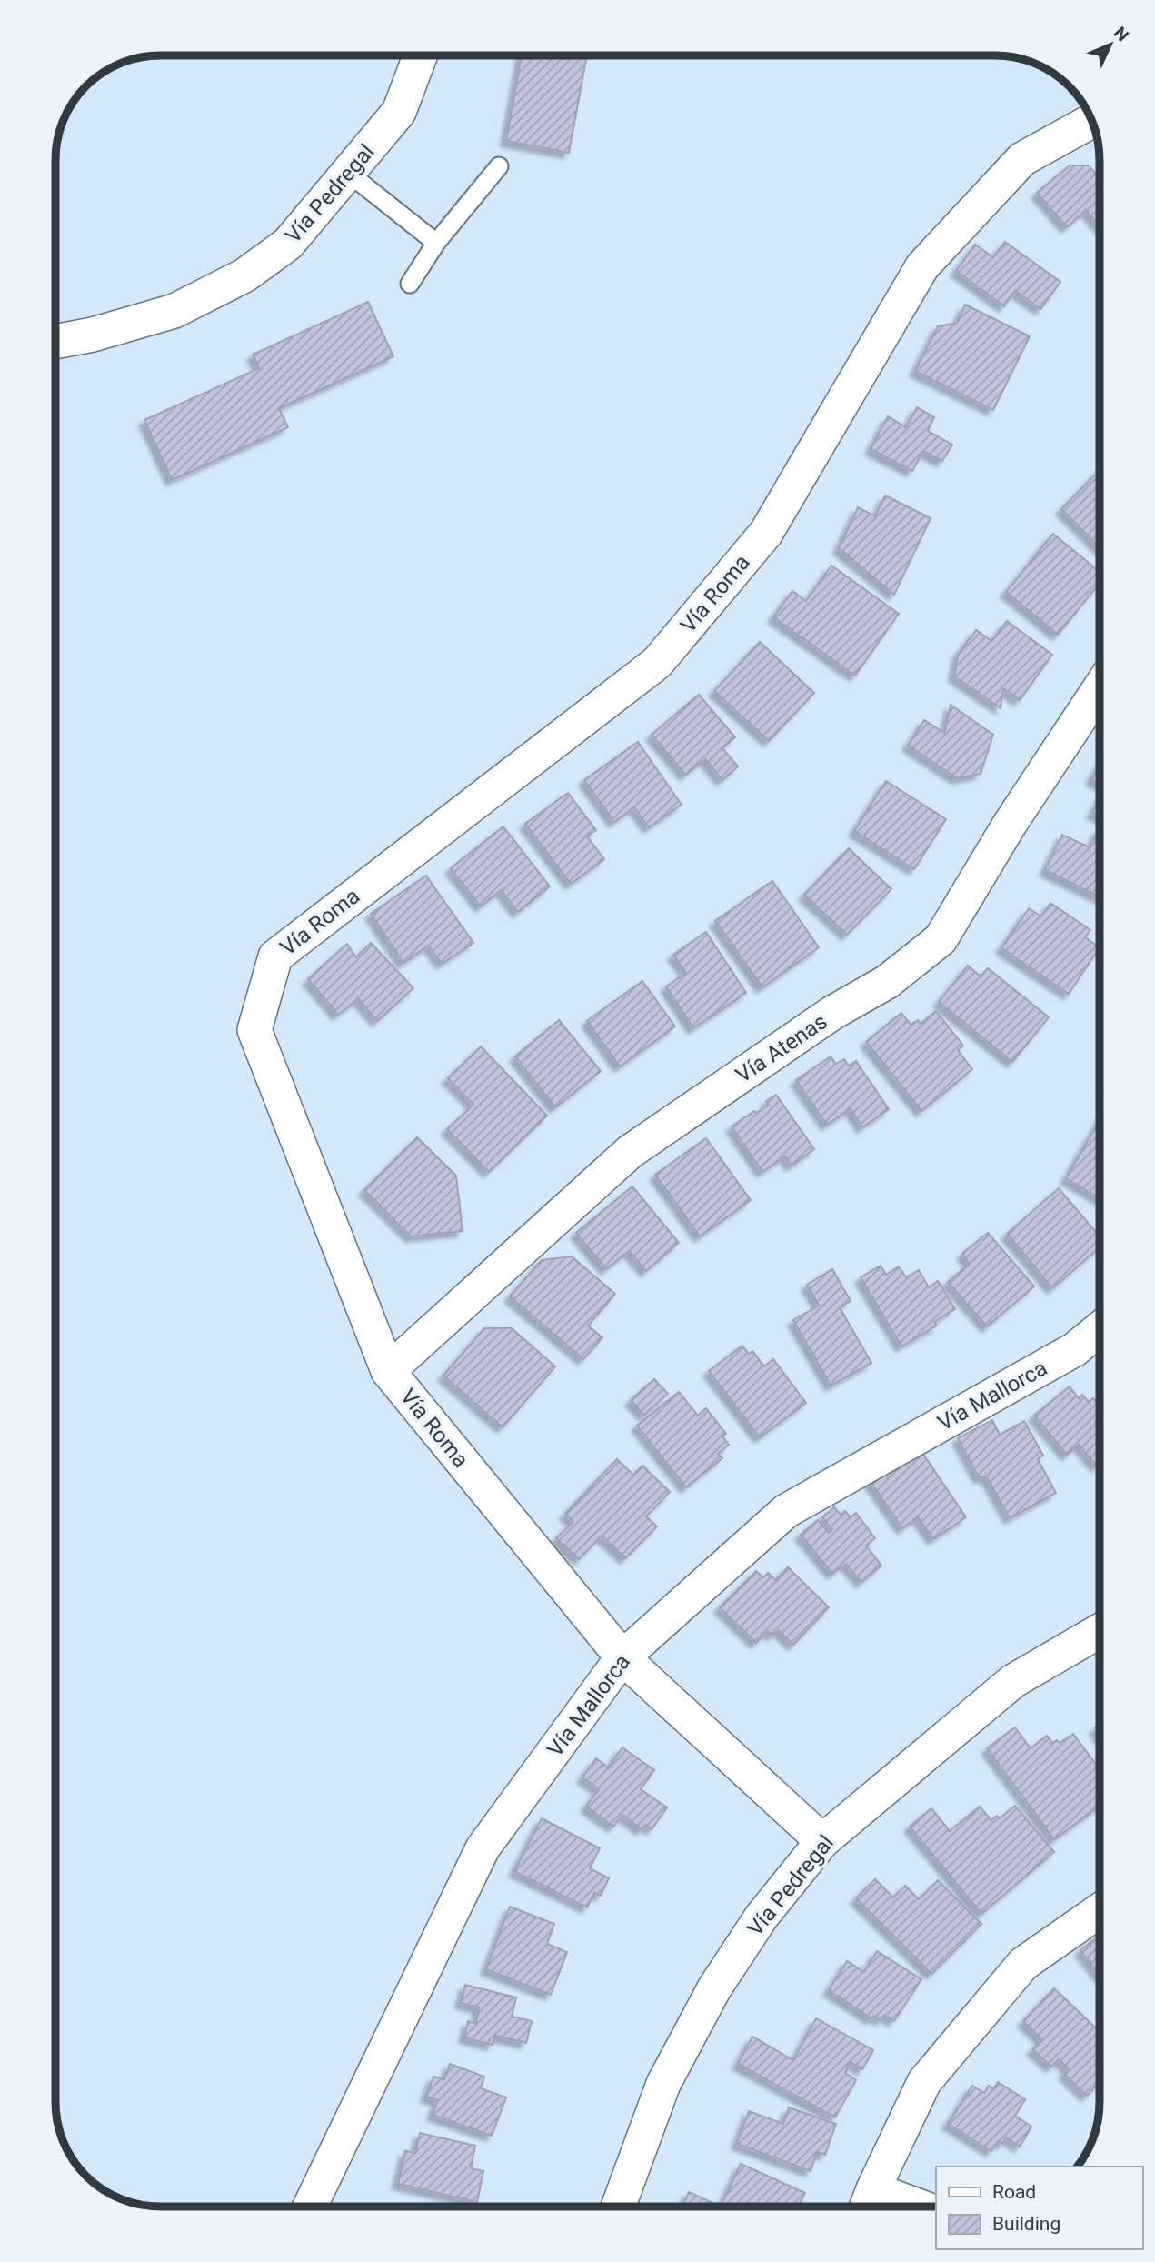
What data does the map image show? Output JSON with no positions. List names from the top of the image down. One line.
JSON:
{"streets":{"street":["Vía Pedregal","Vía Roma","Vía Atenas","Vía Mallorca"]},"crossings":[["Vía Pedregal","Vía Roma"],["Vía Roma","Vía Atenas"],["Vía Roma","Vía Mallorca"]],"legend":["Road","Building"],"north":"top right"}
